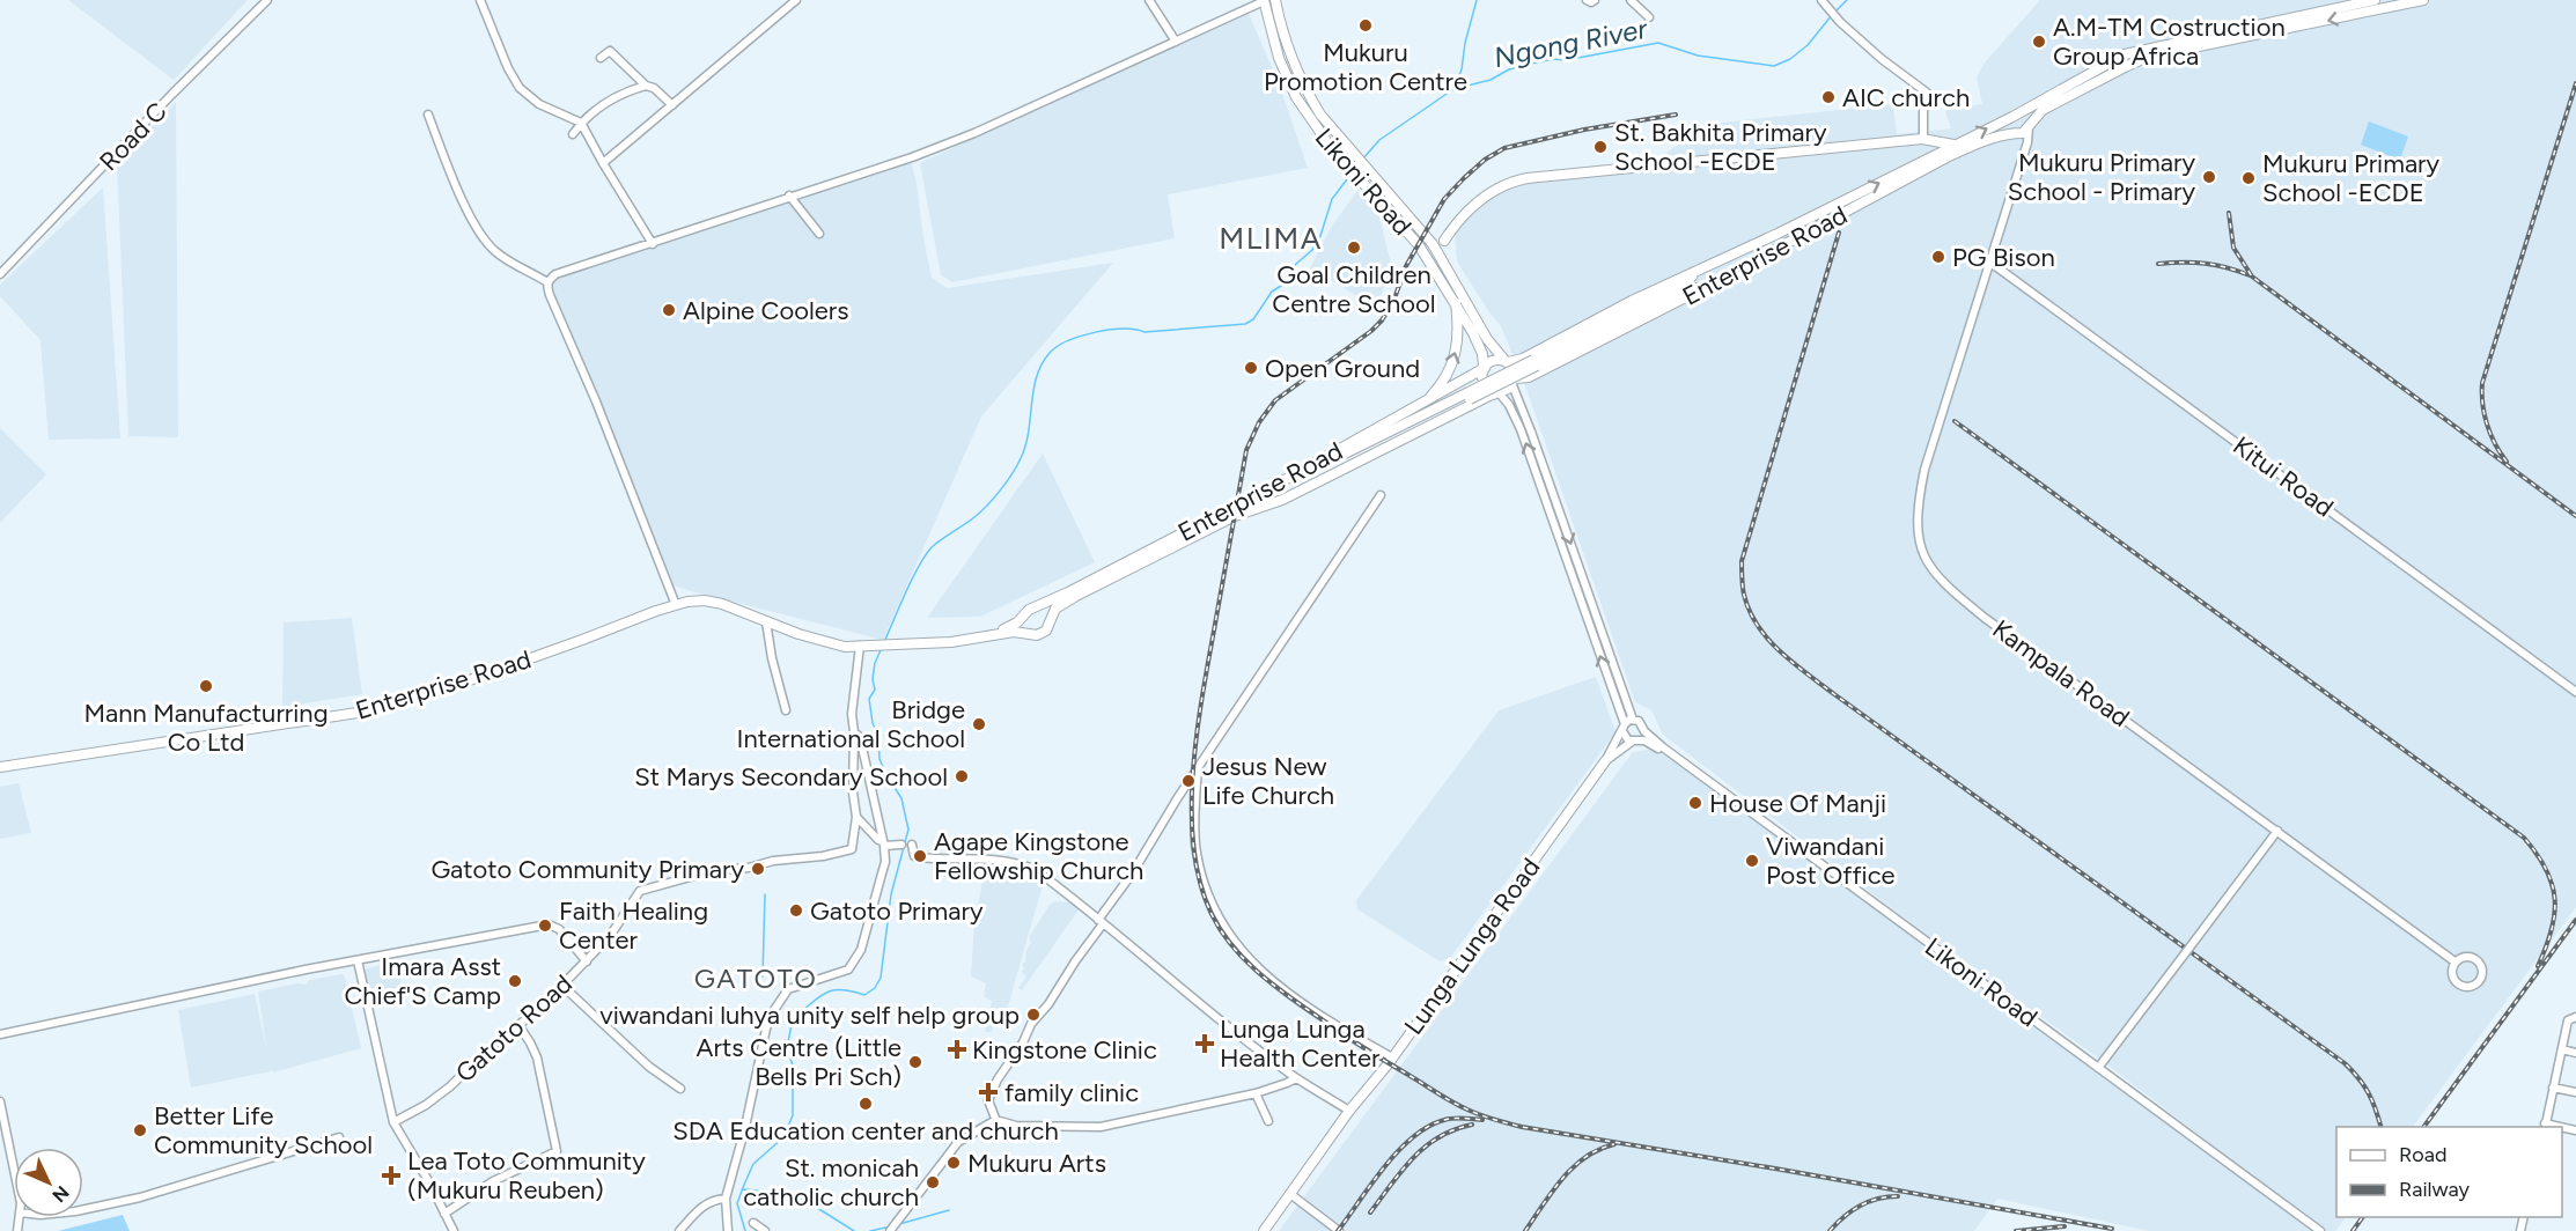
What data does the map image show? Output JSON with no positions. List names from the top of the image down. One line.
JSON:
{"streets":{"main road":["Likoni Road","Enterprise Road","Lunga Lunga Road"],"street":["Road C","Kitui Road","Kampala Road","Gatoto Road"]},"crossings":[["Likoni Road","Enterprise Road"],["Likoni Road","Lunga Lunga Road"],["Enterprise Road","Kampala Road"],["Enterprise Road","Gatoto Road"],["Kitui Road","Kampala Road"]],"districts":["MLIMA","GATOTO"],"water":["Ngong River"],"places":{"other":["Mukuru Promotion Centre","A.M-TM Costruction Group Africa","AIC church","St. Bakhita Primary School -ECDE","Mukuru Primary School - Primary","Mukuru Primary School -ECDE","Goal Children Centre School","PG Bison","Alpine Coolers","Open Ground","Mann Manufacturring Co Ltd","Bridge International School","St Marys Secondary School","Jesus New Life Church","House Of Manji","Agape Kingstone Fellowship Church","Viwandani Post Office","Gatoto Community Primary","Gatoto Primary","Faith Healing Center","Imara Asst Chief'S Camp","viwandani luhya unity self help group","Arts Centre (Little Bells Pri Sch)","SDA Education center and church","Better Life Community School","Mukuru Arts","St. monicah catholic church"],"health":["Lunga Lunga Health Center","Kingstone Clinic","family clinic","Lea Toto Community (Mukuru Reuben)"]},"legend":["Road","Railway"],"north":"bottom right"}
